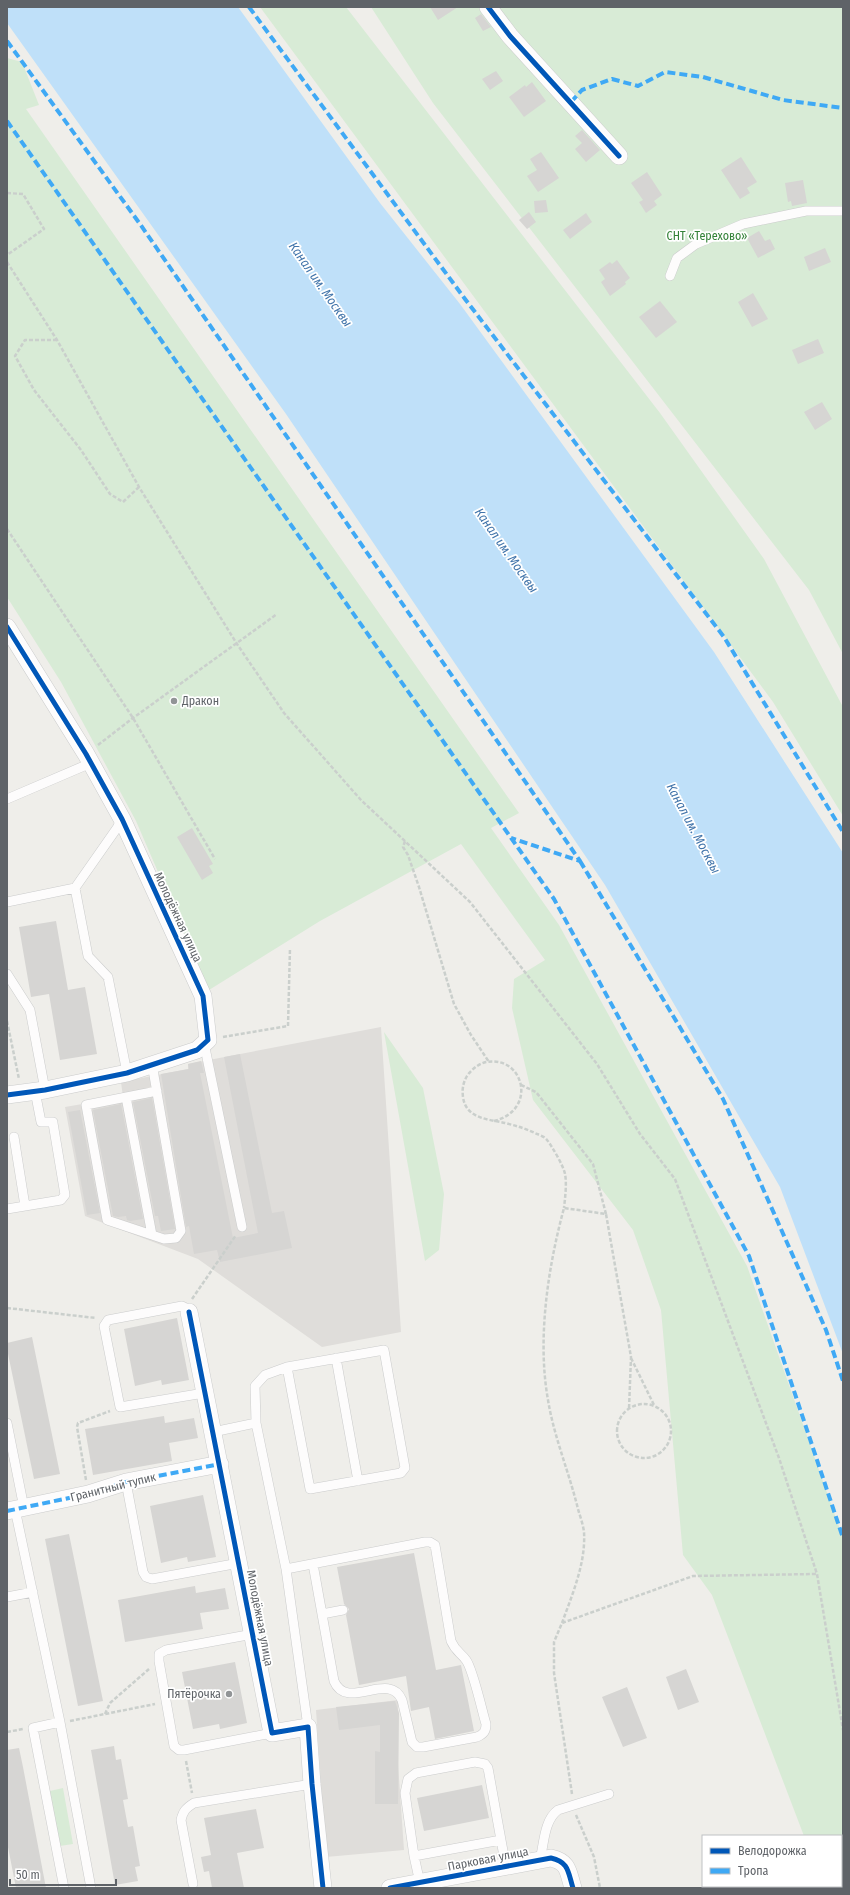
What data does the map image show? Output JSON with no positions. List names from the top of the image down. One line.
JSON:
{"streets":{"street":["Молодёжная улица","Гранитный тупик","Парковая улица"]},"crossings":[["Молодёжная улица","Гранитный тупик"]],"water":["Канал им. Москвы"],"parks":["СНТ «Терехово»"],"places":["Дракон","Пятёрочка"],"legend":["Велодорожка","Тропа"],"scale_bar":"50 m"}
